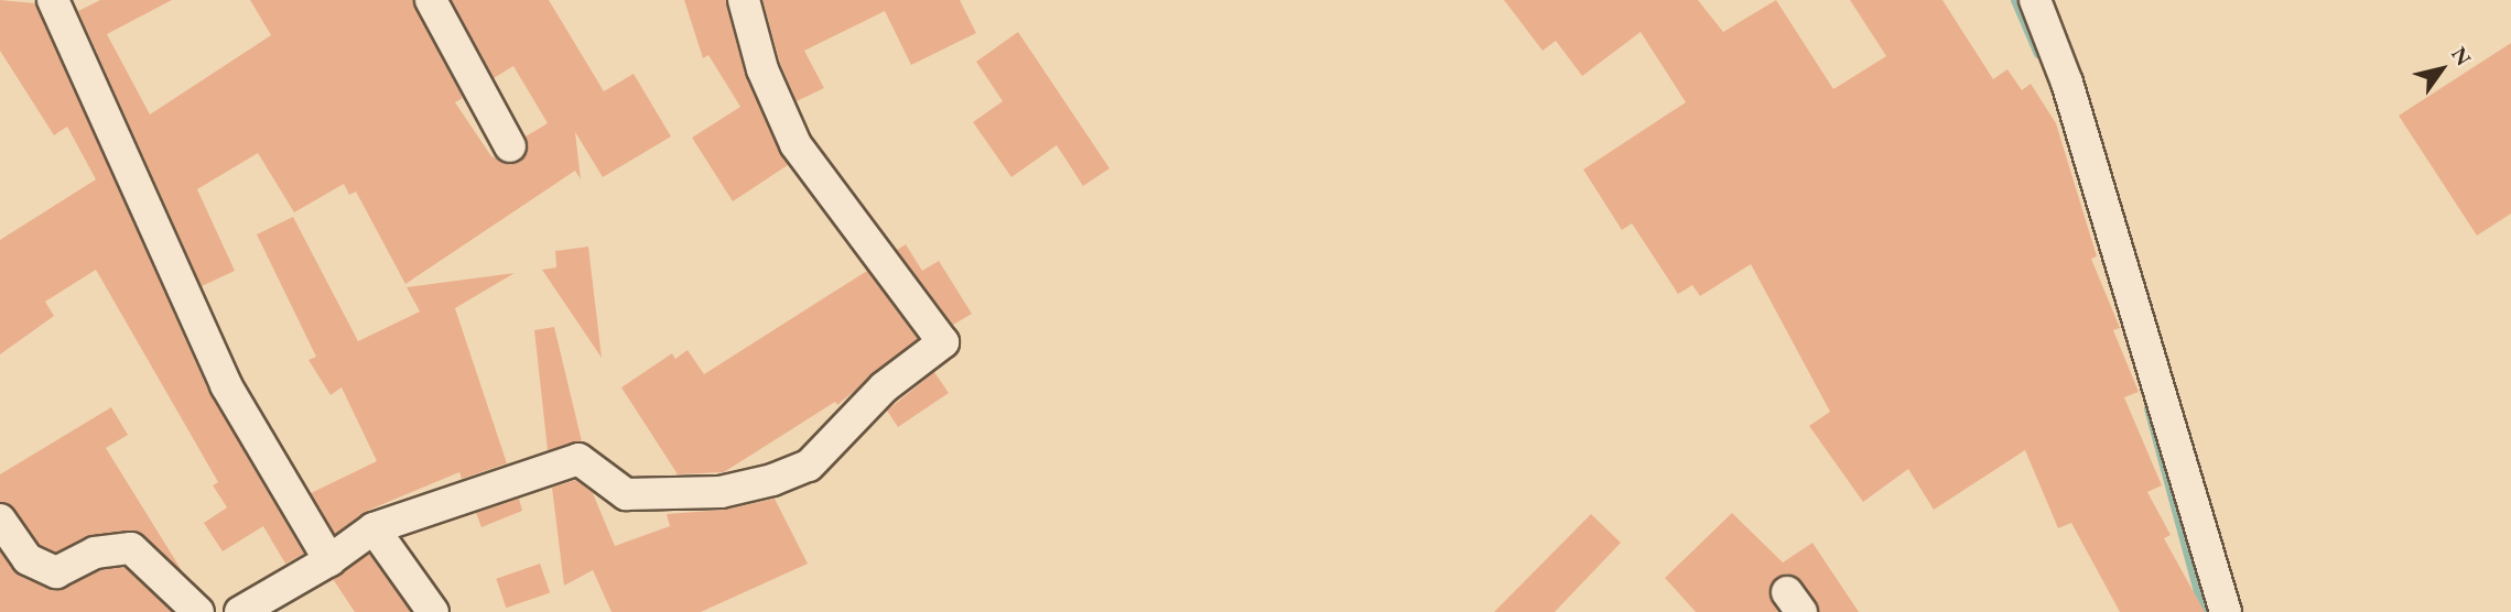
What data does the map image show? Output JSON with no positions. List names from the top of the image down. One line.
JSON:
{"north":"top right"}
